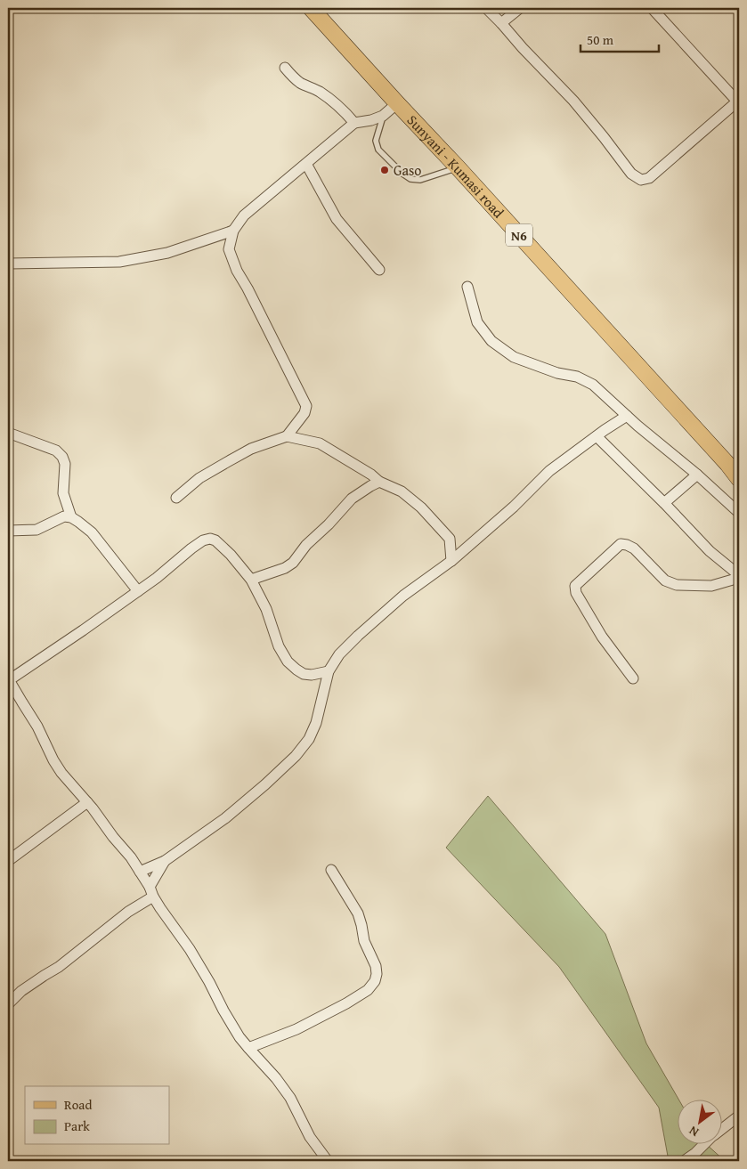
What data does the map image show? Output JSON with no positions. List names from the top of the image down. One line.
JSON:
{"streets":{"main road":["Sunyani - Kumasi road","N6"]},"crossings":[["Sunyani - Kumasi road","N6"]],"places":["Gaso"],"legend":["Road","Park"],"scale_bar":"50 m","north":"bottom left"}
